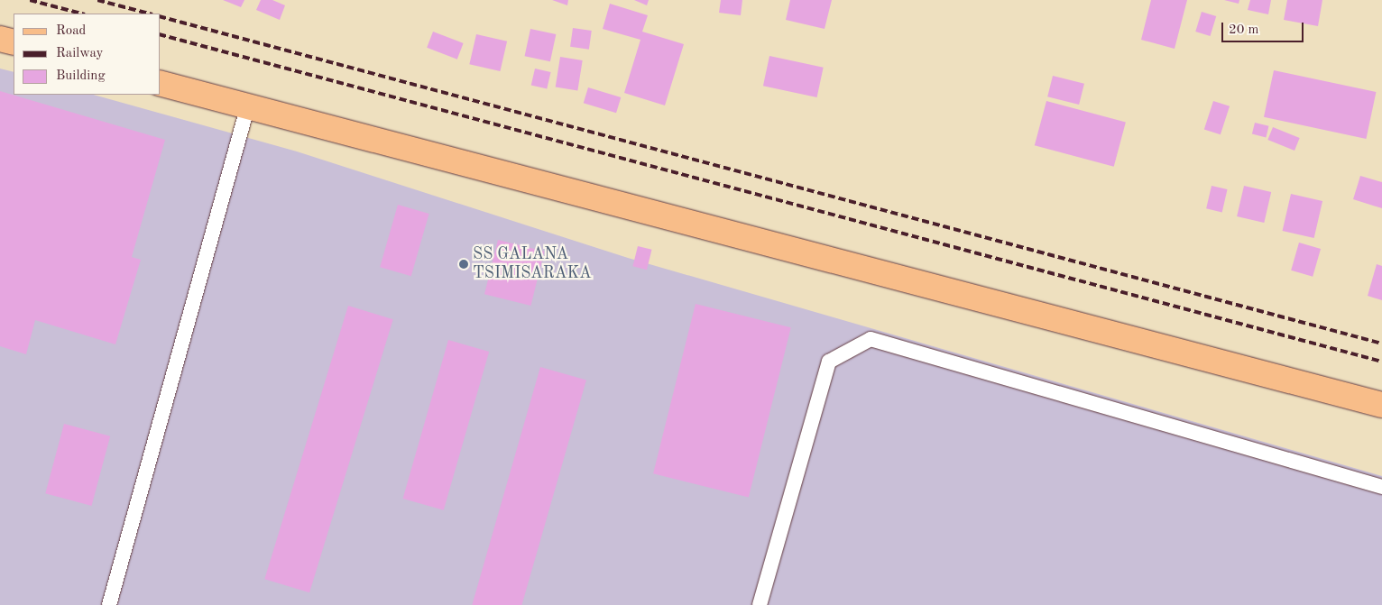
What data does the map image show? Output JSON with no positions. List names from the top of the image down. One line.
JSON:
{"places":["SS GALANA TSIMISARAKA"],"legend":["Road","Railway","Building"],"scale_bar":"20 m"}
